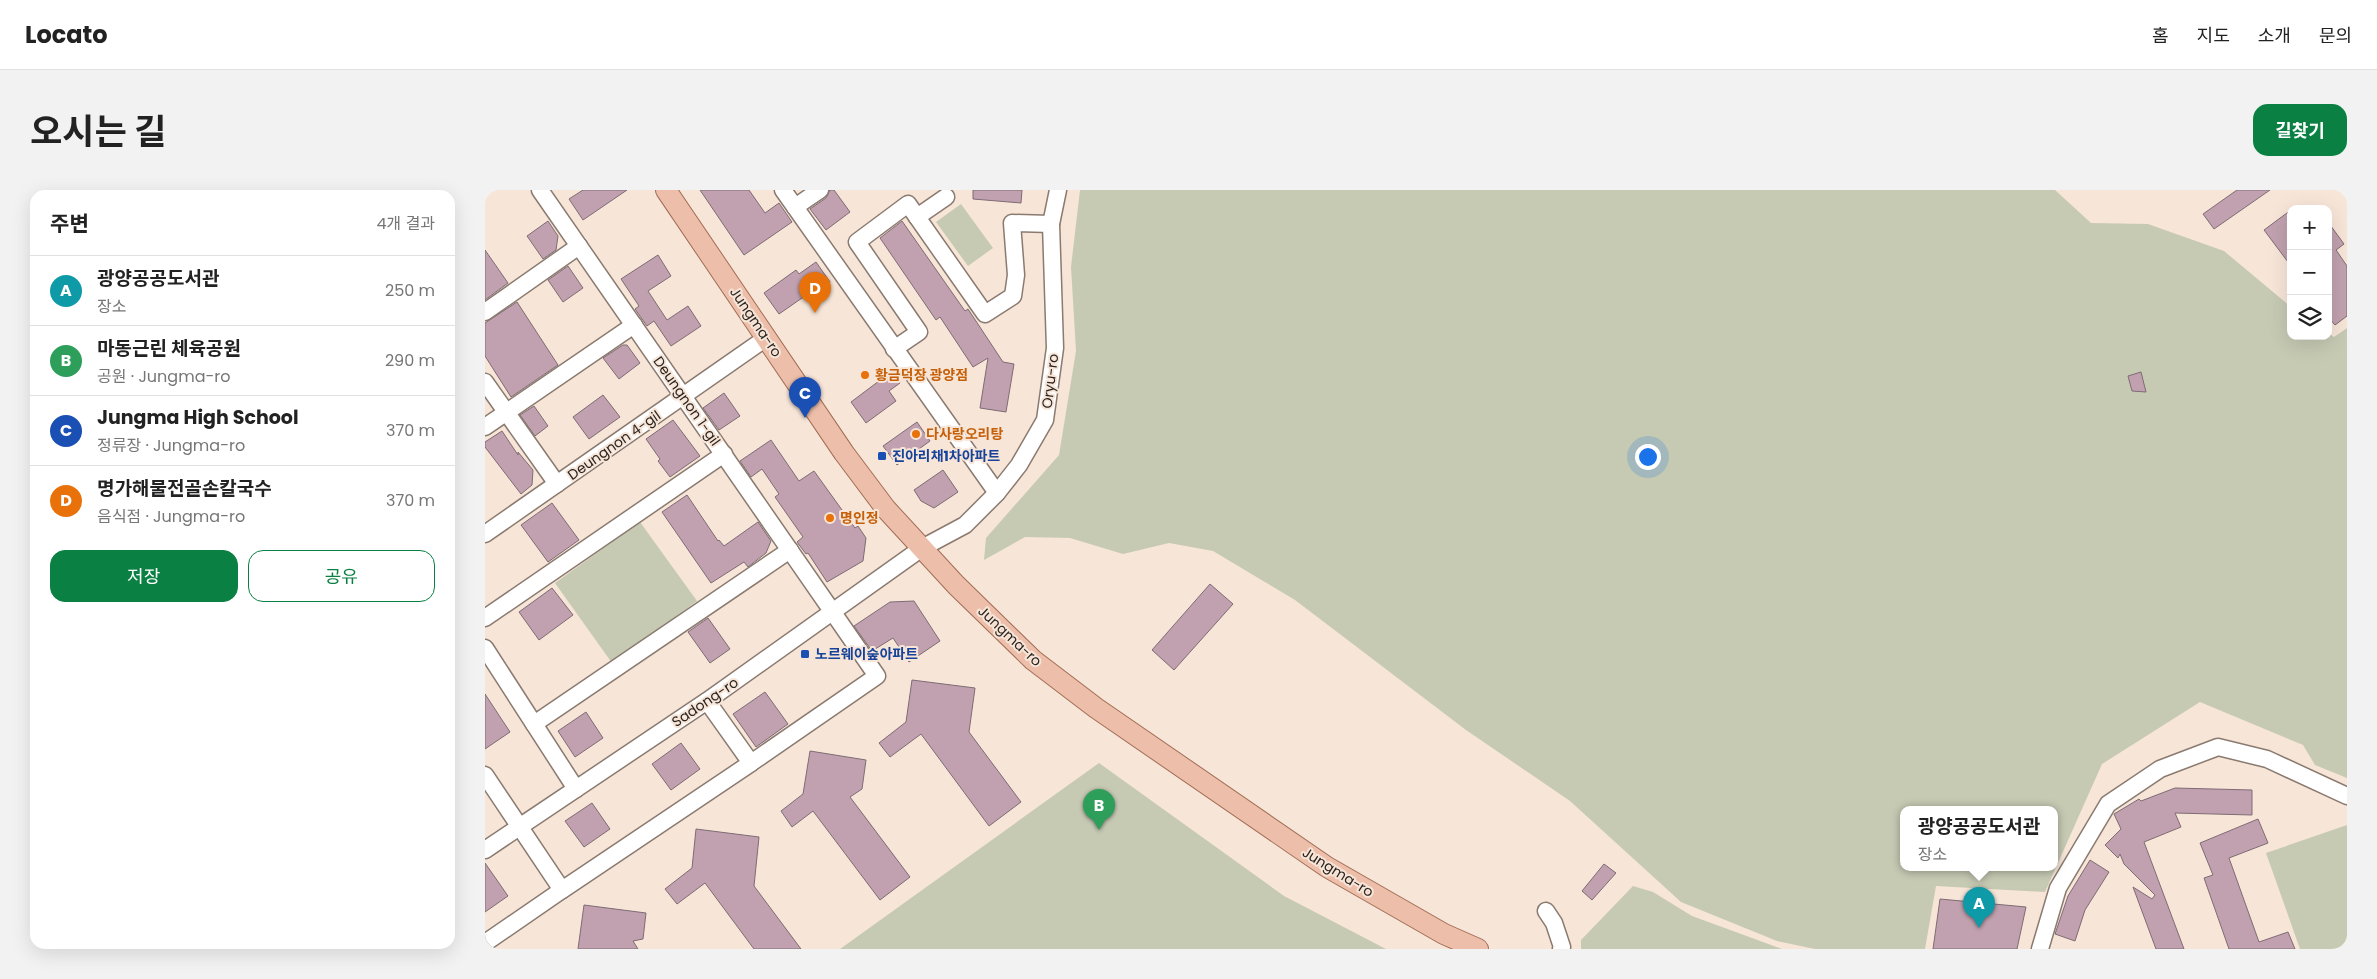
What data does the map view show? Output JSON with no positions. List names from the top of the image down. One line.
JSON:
{"streets":{"main road":["Jungma-ro"],"street":["Oryu-ro","Deungnon 1-gil","Deungnon 4-gil","Sadong-ro"]},"crossings":[["Jungma-ro","Oryu-ro"],["Jungma-ro","Deungnon 4-gil"],["Jungma-ro","Sadong-ro"],["Oryu-ro","Sadong-ro"],["Deungnon 1-gil","Deungnon 4-gil"],["Deungnon 1-gil","Sadong-ro"]],"places":{"other":["황금덕장 광양점","다사랑오리탕","명인정"],"transit":["진아리채1차아파트","노르웨이숲아파트"]},"page":{"header":"Locato","nav":["홈","지도","소개","문의"],"title":"오시는 길","buttons":["길찾기",["저장","공유"]],"heading":["주변","4개 결과"],"map_buttons":["+","−"],"list":[{"mark":"A","name":"광양공공도서관","note":"장소","value":"250 m"},{"mark":"B","name":"마동근린 체육공원","note":"공원 · Jungma-ro","value":"290 m"},{"mark":"C","name":"Jungma High School","note":"정류장 · Jungma-ro","value":"370 m"},{"mark":"D","name":"명가해물전골손칼국수","note":"음식점 · Jungma-ro","value":"370 m"}],"pins":["D","C","B","A"],"popup":["광양공공도서관","장소"]}}
